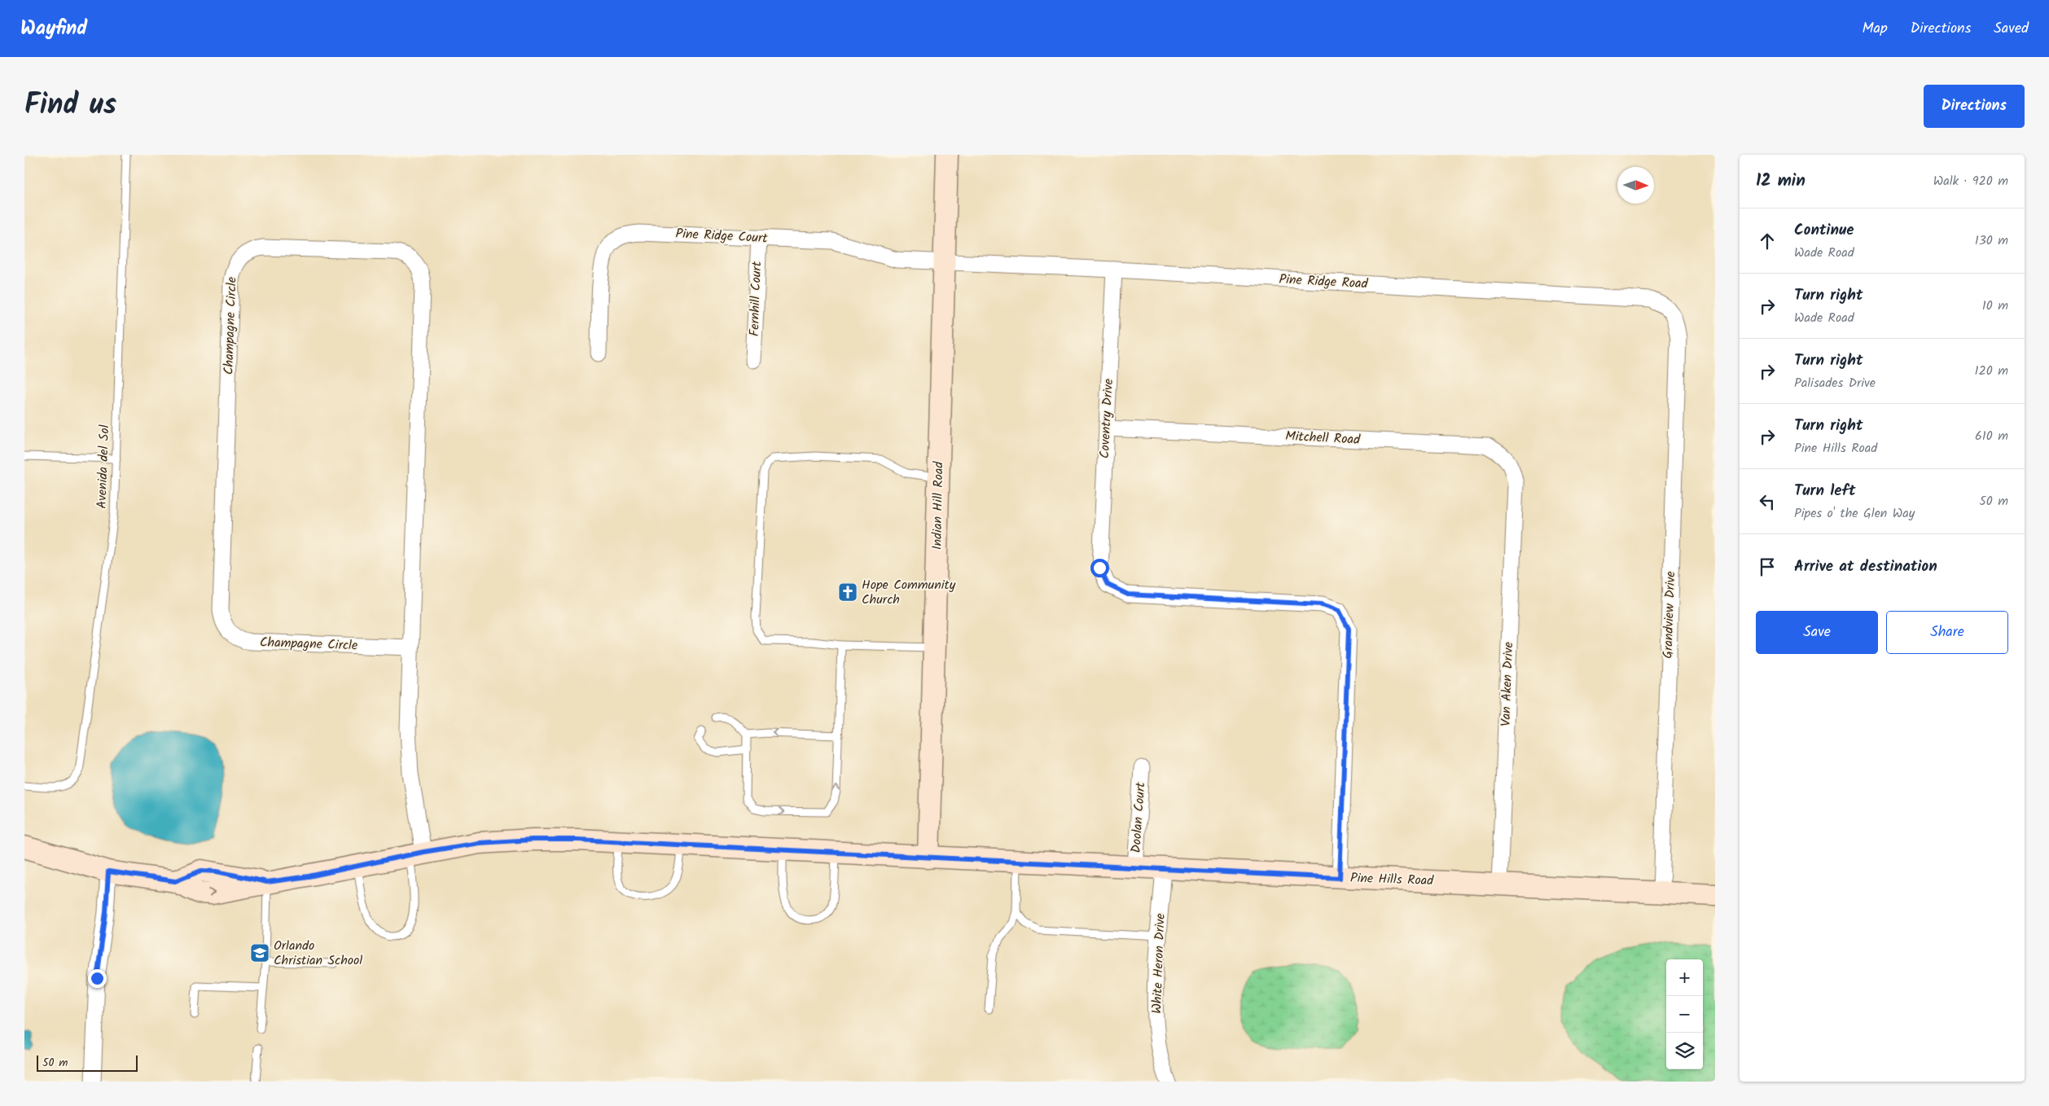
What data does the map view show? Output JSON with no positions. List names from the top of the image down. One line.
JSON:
{"streets":{"main road":["Indian Hill Road","Pine Hills Road"],"street":["Pine Ridge Court","Pine Ridge Road","Fernhill Court","Champagne Circle","Coventry Drive","Mitchell Road","Grandview Drive","Van Aken Drive","Doolan Court","White Heron Drive"],"lane":["Avenida del Sol"]},"crossings":[["Pine Ridge Court","Pine Ridge Road"],["Pine Ridge Court","Fernhill Court"],["Pine Ridge Court","Indian Hill Road"],["Pine Ridge Road","Coventry Drive"],["Pine Ridge Road","Indian Hill Road"],["Pine Ridge Road","Grandview Drive"],["Champagne Circle","Pine Hills Road"],["Coventry Drive","Mitchell Road"],["Coventry Drive","Pine Hills Road"],["Mitchell Road","Van Aken Drive"],["Indian Hill Road","Pine Hills Road"],["Grandview Drive","Pine Hills Road"],["Van Aken Drive","Pine Hills Road"],["Doolan Court","Pine Hills Road"],["Pine Hills Road","White Heron Drive"]],"places":{"church":["Hope Community Church"],"school or university":["Orlando Christian School"]},"scale_bar":"50 m","north":"right","page":{"header":"Wayfind","nav":["Map","Directions","Saved"],"title":"Find us","buttons":["Directions",["Save","Share"]],"heading":["12 min","Walk · 920 m"],"list":[["Continue","Wade Road","130 m"],["Turn right","Wade Road","10 m"],["Turn right","Palisades Drive","120 m"],["Turn right","Pine Hills Road","610 m"],["Turn left","Pipes o' the Glen Way","50 m"],"Arrive at destination"],"map_buttons":["+","−"],"scale":"50 m"}}
